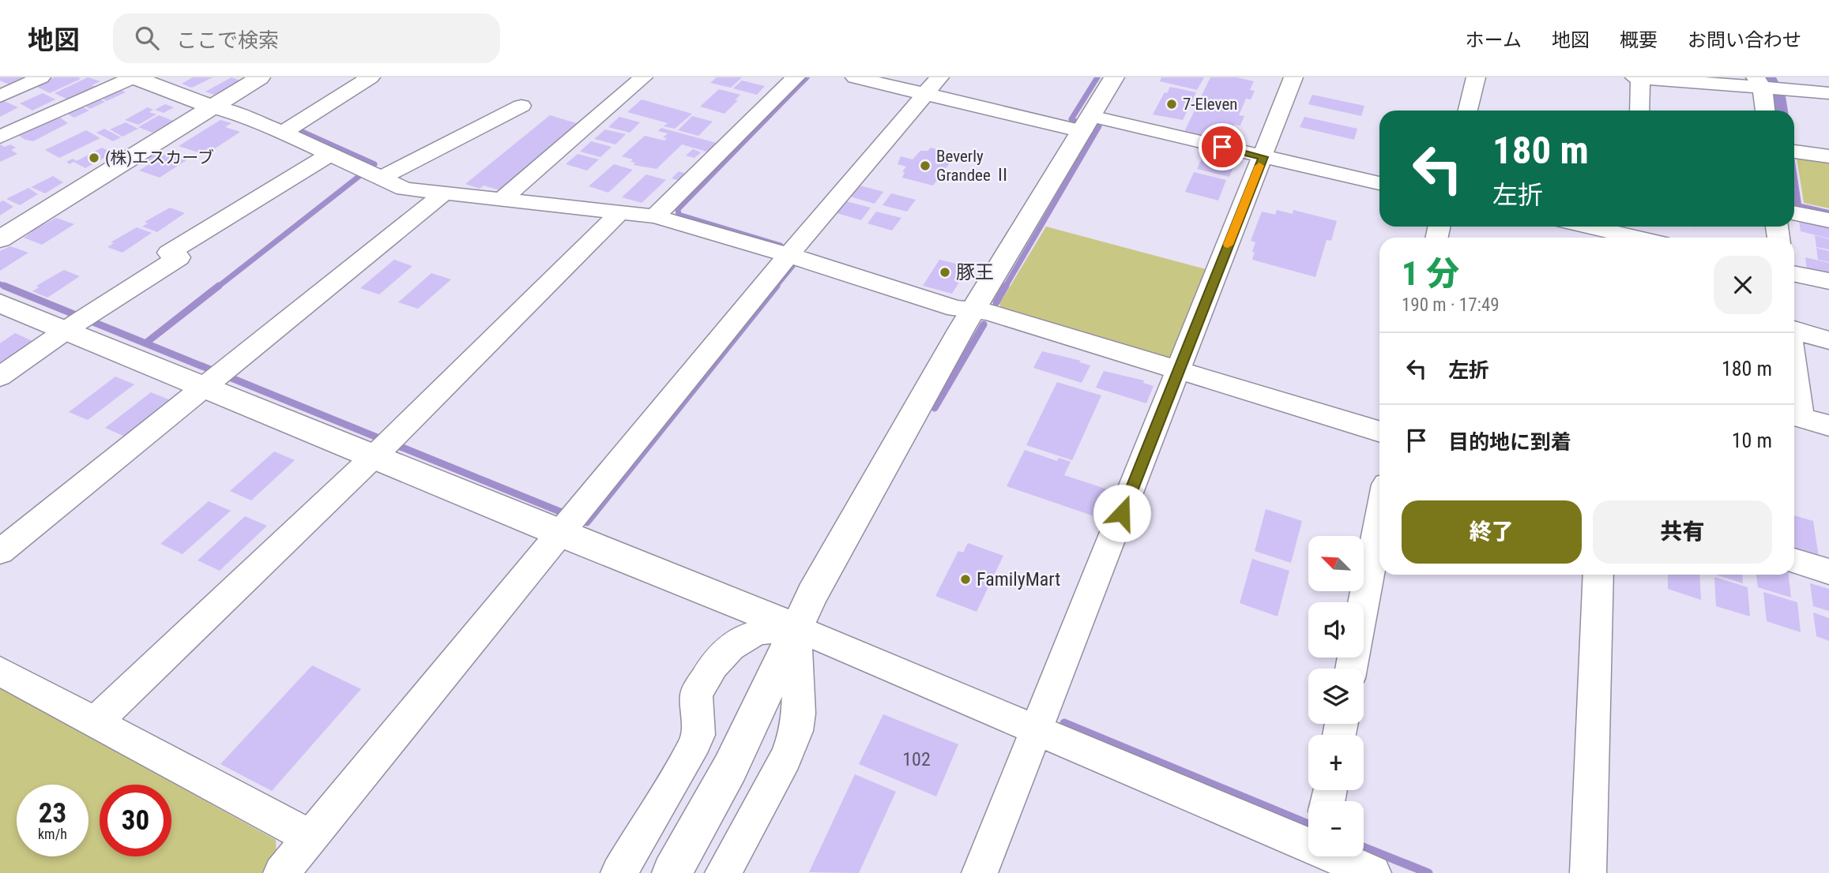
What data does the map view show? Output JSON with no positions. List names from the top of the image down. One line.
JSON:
{"places":["7-Eleven","(株)エスカーブ","Beverly Grandee Ⅱ","豚王","FamilyMart"],"house_numbers":["102"],"north":"top left","page":{"header":"地図","search":"ここで検索","nav":["ホーム","地図","概要","お問い合わせ"],"turn":["180 m","左折"],"heading":["1 分","190 m · 17:49"],"list":[{"name":"左折","value":"180 m"},{"name":"目的地に到着","value":"10 m"}],"buttons":["終了","共有"],"map_buttons":["+","−"],"speed":"23 km/h","limit":"30"}}
